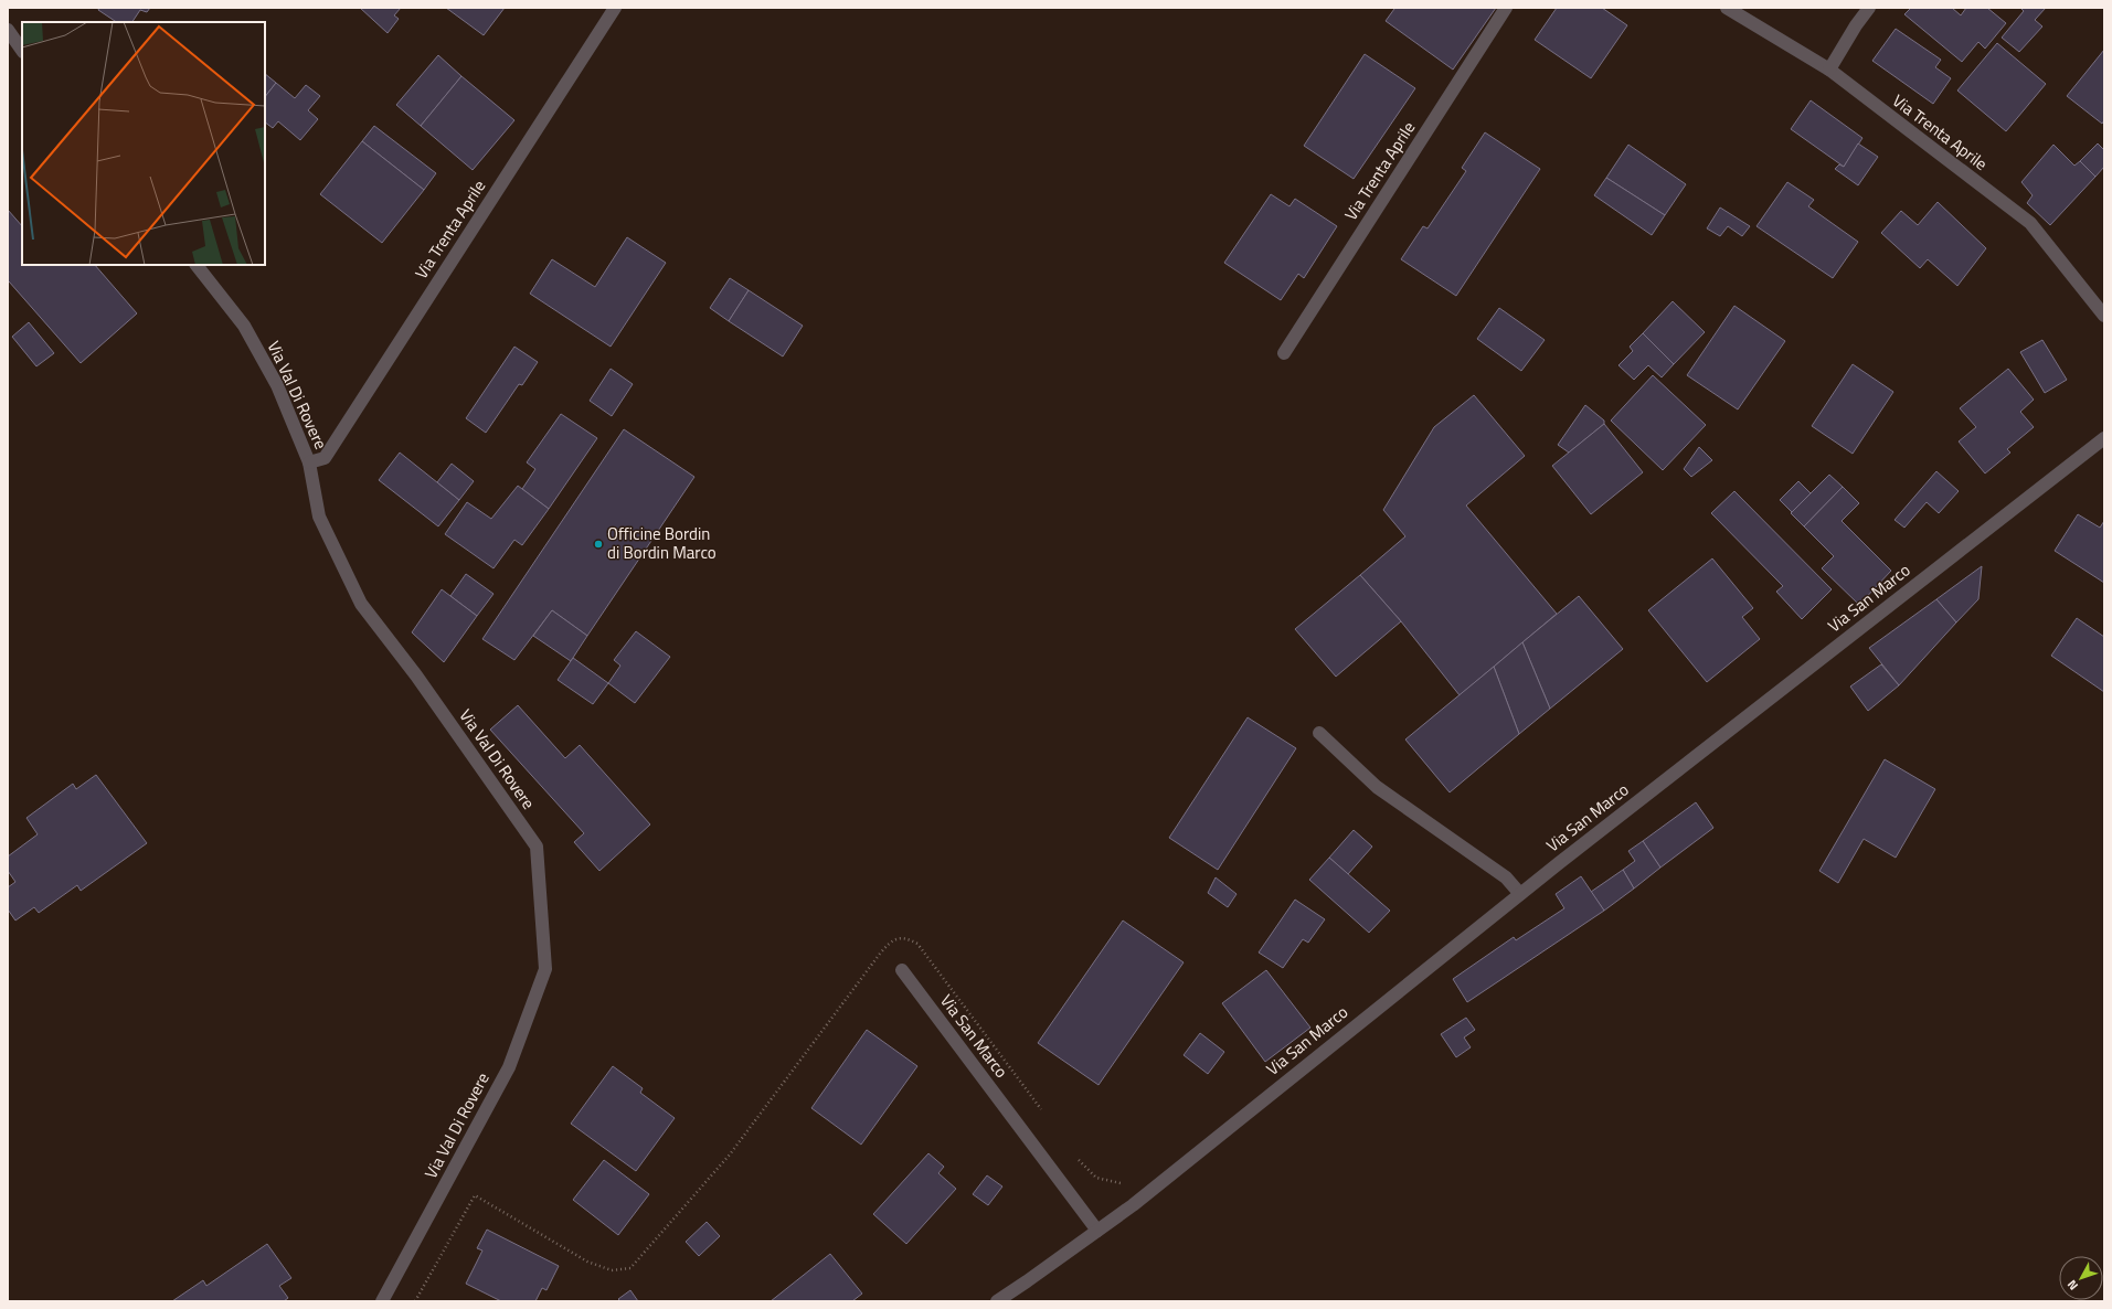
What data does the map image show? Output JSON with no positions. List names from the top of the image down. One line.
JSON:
{"streets":{"street":["Via Trenta Aprile","Via Val Di Rovere","Via San Marco"]},"crossings":[["Via Trenta Aprile","Via Val Di Rovere"]],"places":["Officine Bordin di Bordin Marco"],"north":"bottom left"}
